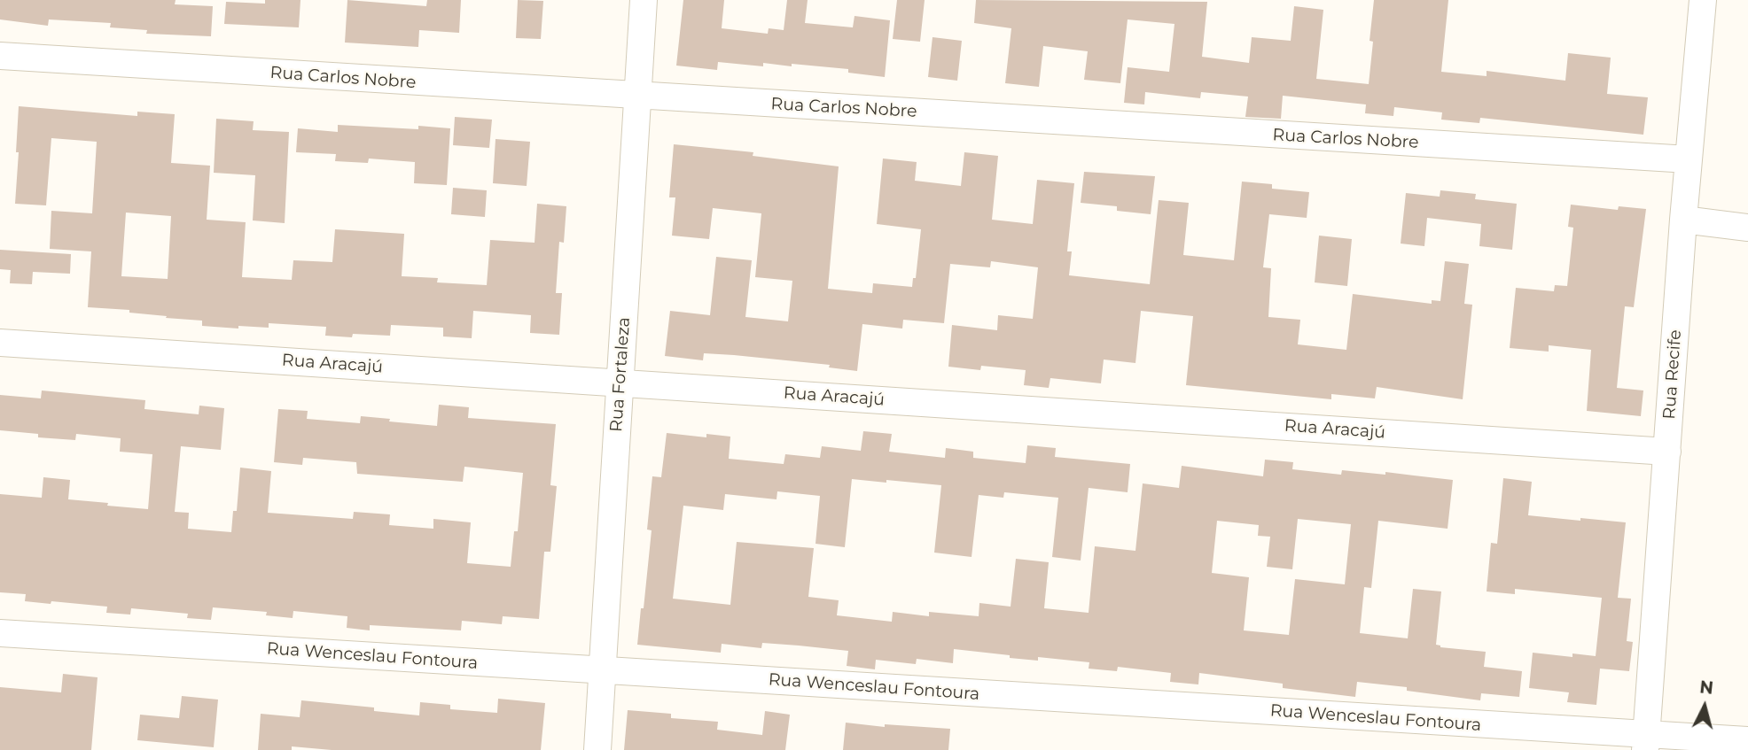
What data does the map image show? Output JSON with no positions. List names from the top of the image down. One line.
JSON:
{"streets":{"street":["Rua Carlos Nobre","Rua Aracajú","Rua Fortaleza","Rua Recife","Rua Wenceslau Fontoura"]},"crossings":[["Rua Carlos Nobre","Rua Fortaleza"],["Rua Carlos Nobre","Rua Recife"],["Rua Aracajú","Rua Fortaleza"],["Rua Aracajú","Rua Recife"],["Rua Fortaleza","Rua Wenceslau Fontoura"],["Rua Recife","Rua Wenceslau Fontoura"]],"north":"top"}
